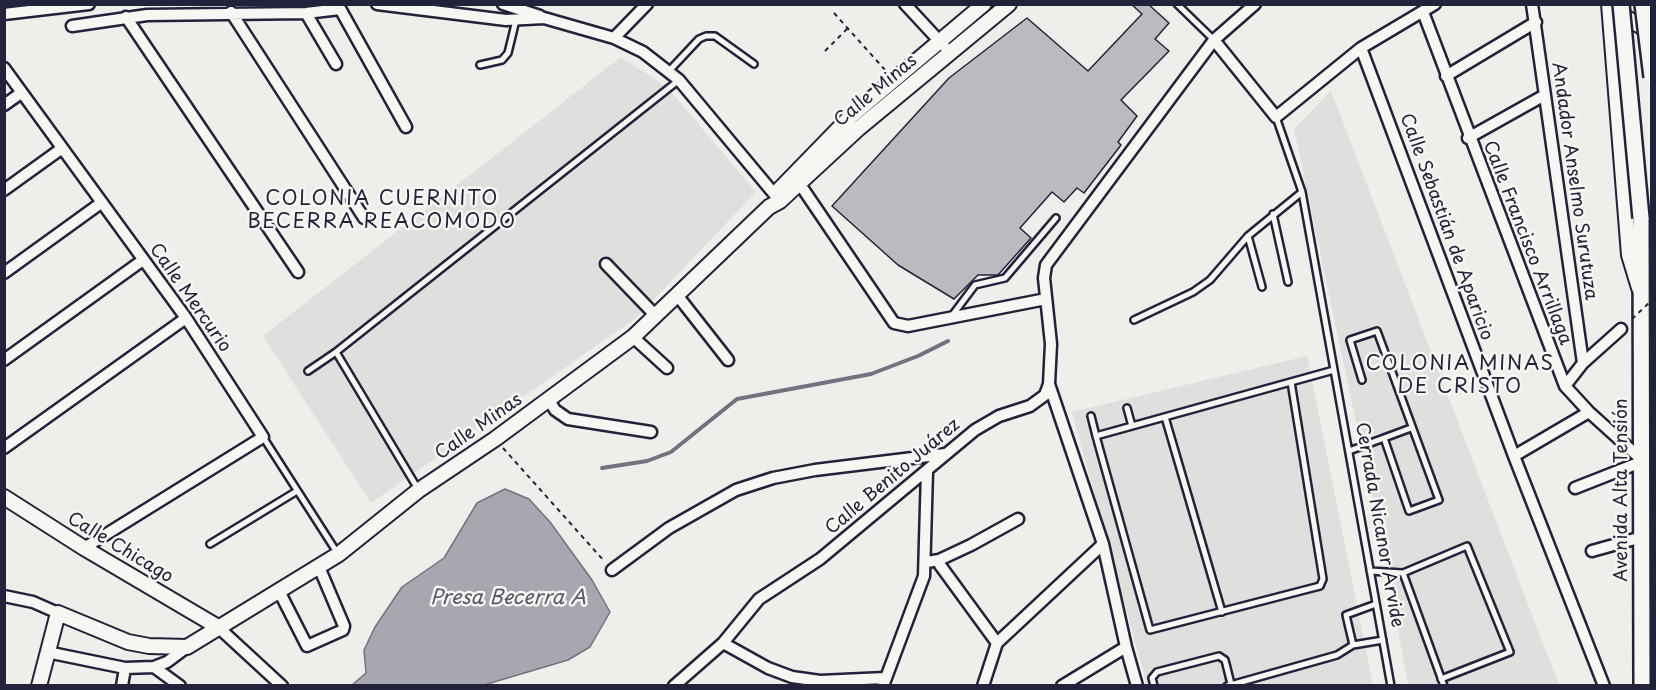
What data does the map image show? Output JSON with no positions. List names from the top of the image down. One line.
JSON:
{"streets":{"main road":["Avenida Alta Tensión"],"street":["Calle Minas","Andador Anselmo Surutuza","Calle Sebastián de Aparicio","Calle Francisco Arrillaga","Calle Mercurio","Calle Benito Juárez","Cerrada Nicanor Arvide","Calle Chicago"]},"crossings":[["Calle Minas","Calle Mercurio"],["Calle Minas","Calle Chicago"],["Calle Francisco Arrillaga","Avenida Alta Tensión"]],"districts":["COLONIA CUERNITO BECERRA REACOMODO","COLONIA MINAS DE CRISTO"],"water":["Presa Becerra A"]}
